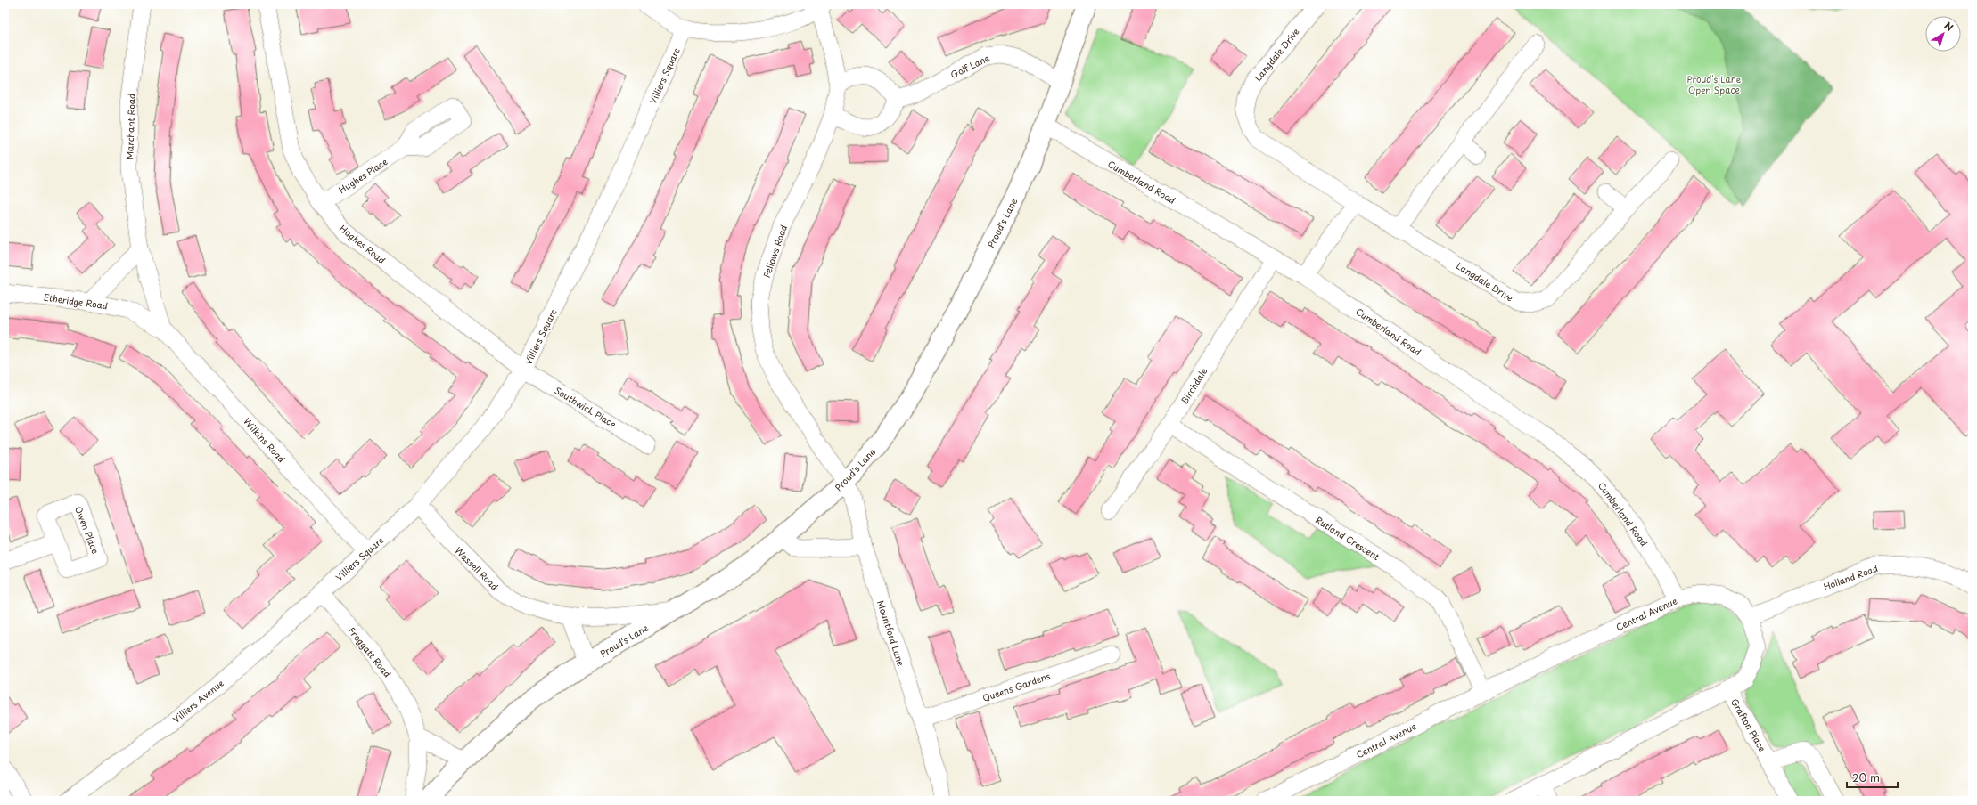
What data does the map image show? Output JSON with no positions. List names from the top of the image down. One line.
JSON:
{"streets":{"street":["Langdale Drive","Golf Lane","Villiers Square","Marchant Road","Hughes Place","Cumberland Road","Proud's Lane","Hughes Road","Fellows Road","Etheridge Road","Birchdale","Southwick Place","Wilkins Road","Rutland Crescent","Wassell Road","Holland Road","Central Avenue","Mountford Lane","Froggatt Road","Queens Gardens","Villiers Avenue","Grafton Place"]},"crossings":[["Golf Lane","Proud's Lane"],["Golf Lane","Fellows Road"],["Villiers Square","Hughes Road"],["Villiers Square","Southwick Place"],["Villiers Square","Wilkins Road"],["Villiers Square","Wassell Road"],["Villiers Square","Froggatt Road"],["Villiers Square","Villiers Avenue"],["Marchant Road","Etheridge Road"],["Marchant Road","Wilkins Road"],["Hughes Place","Hughes Road"],["Cumberland Road","Proud's Lane"],["Cumberland Road","Birchdale"],["Cumberland Road","Central Avenue"],["Proud's Lane","Fellows Road"],["Proud's Lane","Wassell Road"],["Hughes Road","Southwick Place"],["Fellows Road","Mountford Lane"],["Etheridge Road","Wilkins Road"],["Birchdale","Rutland Crescent"],["Rutland Crescent","Central Avenue"],["Holland Road","Central Avenue"],["Central Avenue","Grafton Place"],["Mountford Lane","Queens Gardens"],["Froggatt Road","Villiers Avenue"]],"parks":["Proud's Lane Open Space"],"scale_bar":"20 m","north":"top right"}
